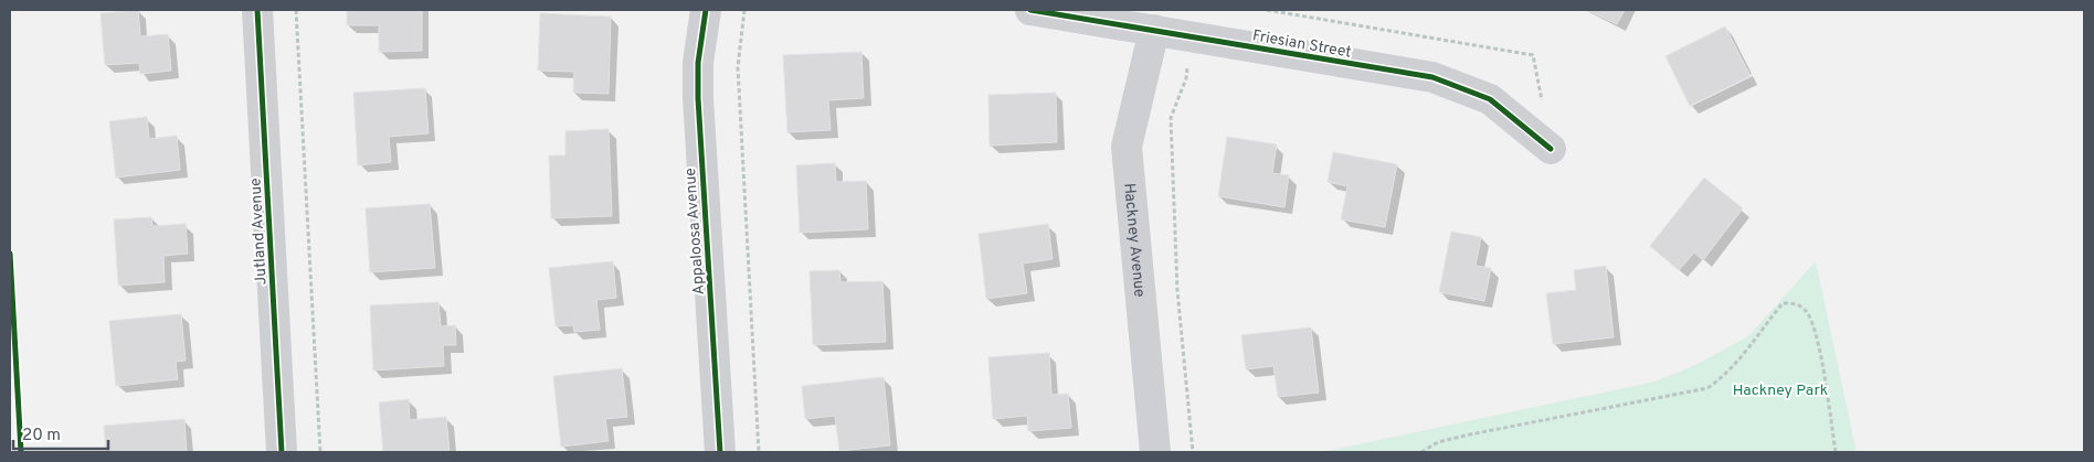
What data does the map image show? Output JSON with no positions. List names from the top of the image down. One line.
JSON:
{"streets":{"street":["Friesian Street","Jutland Avenue","Appaloosa Avenue","Hackney Avenue"]},"crossings":[["Friesian Street","Hackney Avenue"]],"parks":["Hackney Park"],"scale_bar":"20 m"}
